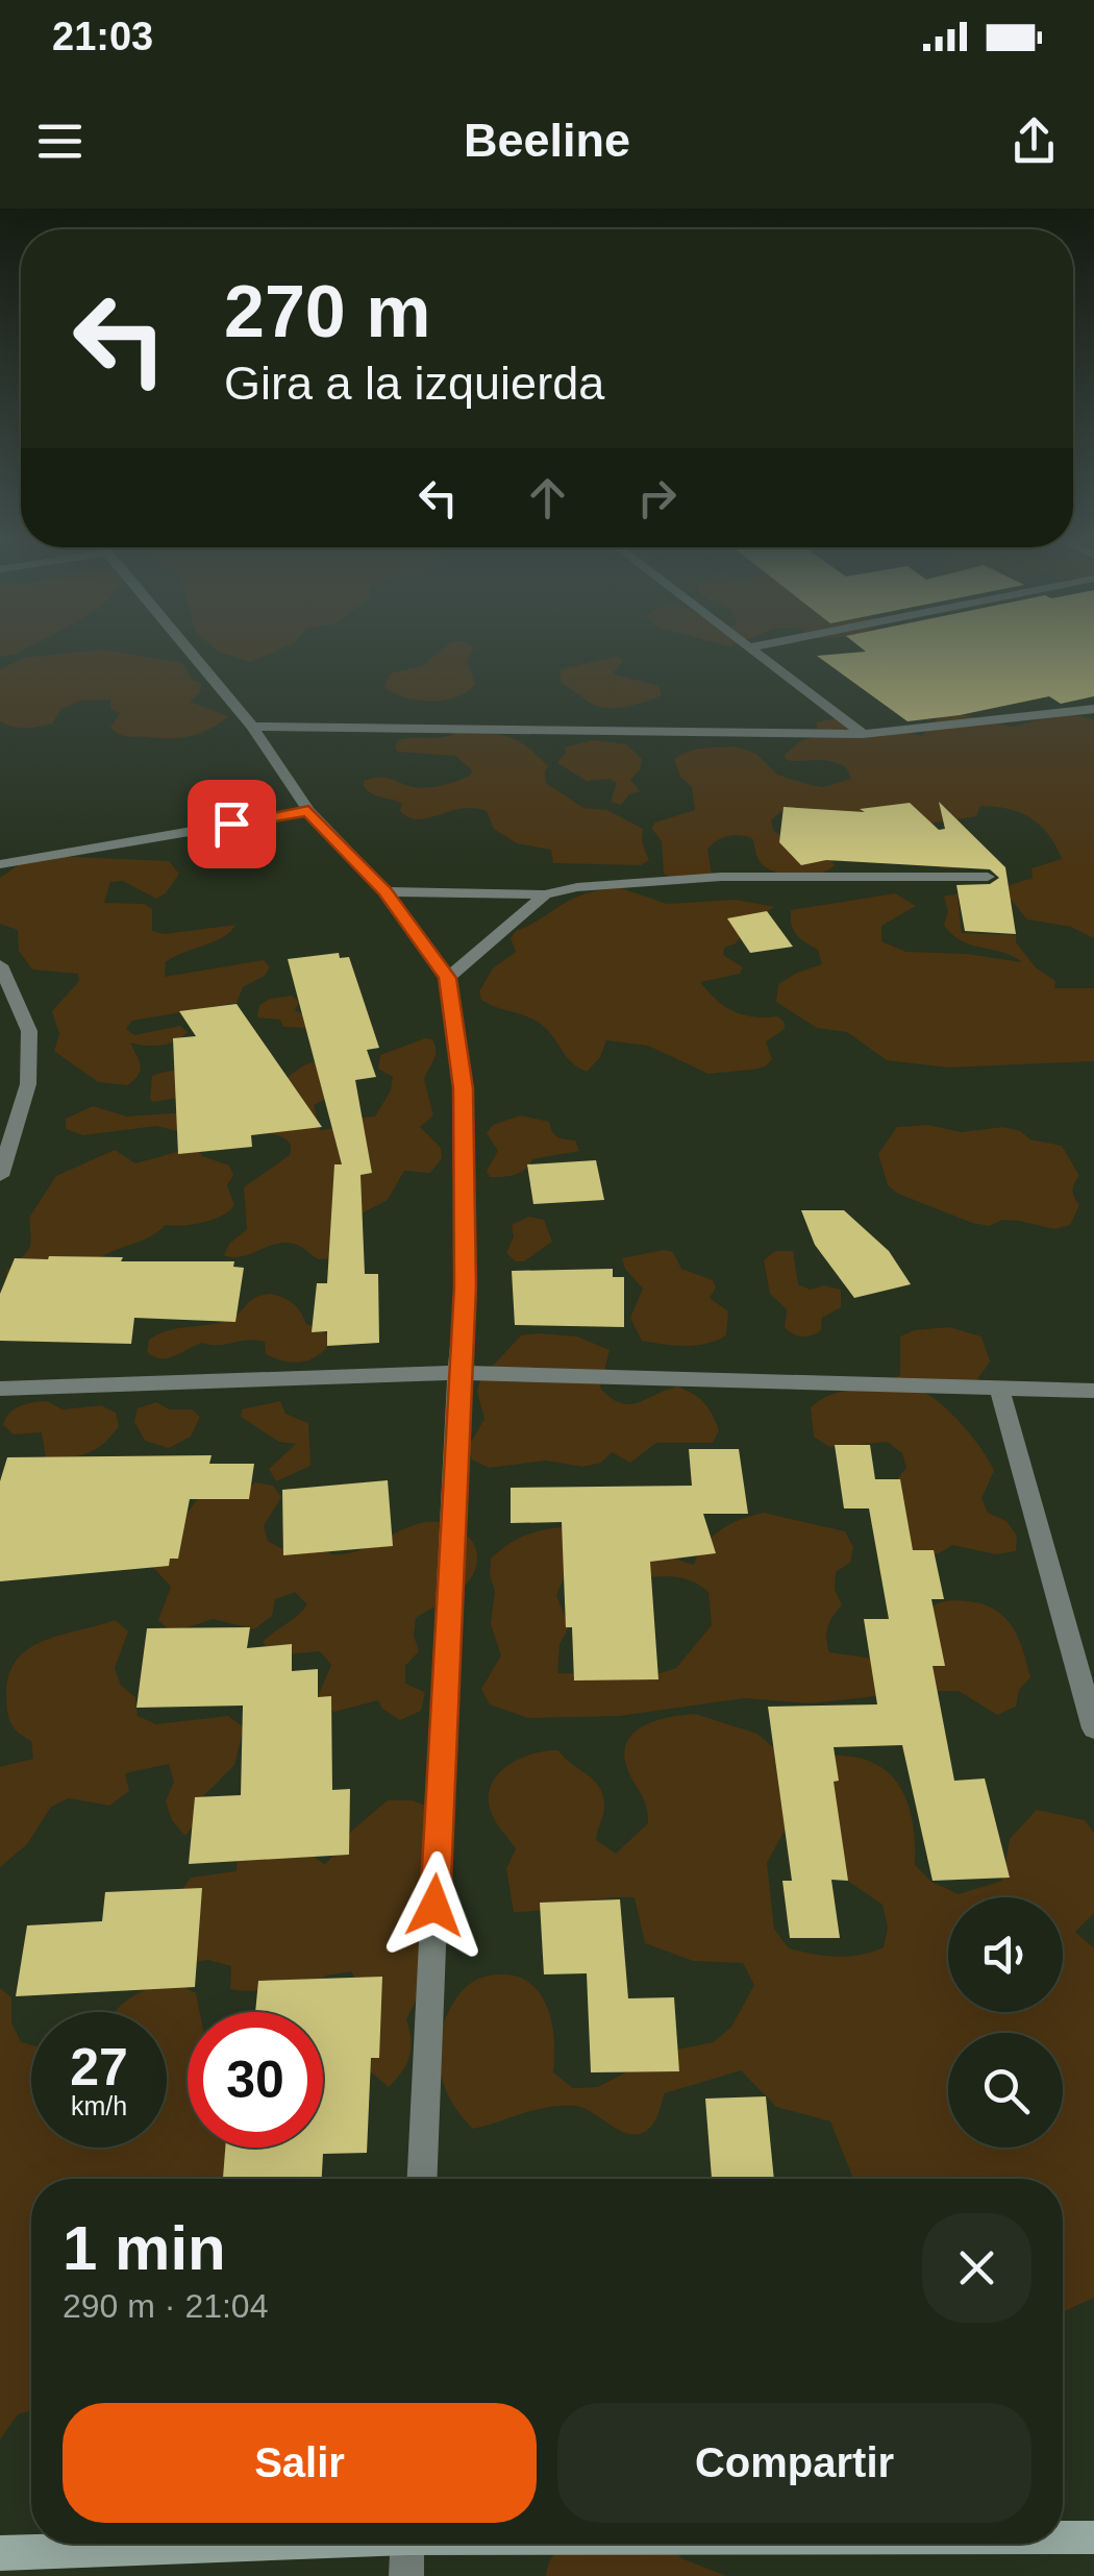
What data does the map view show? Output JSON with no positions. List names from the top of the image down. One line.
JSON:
{"page":{"status":"21:03","header":"Beeline","turn":["270 m","Gira a la izquierda"],"speed":"27 km/h","limit":"30","heading":["1 min","290 m · 21:04"],"buttons":["Salir","Compartir"]}}
